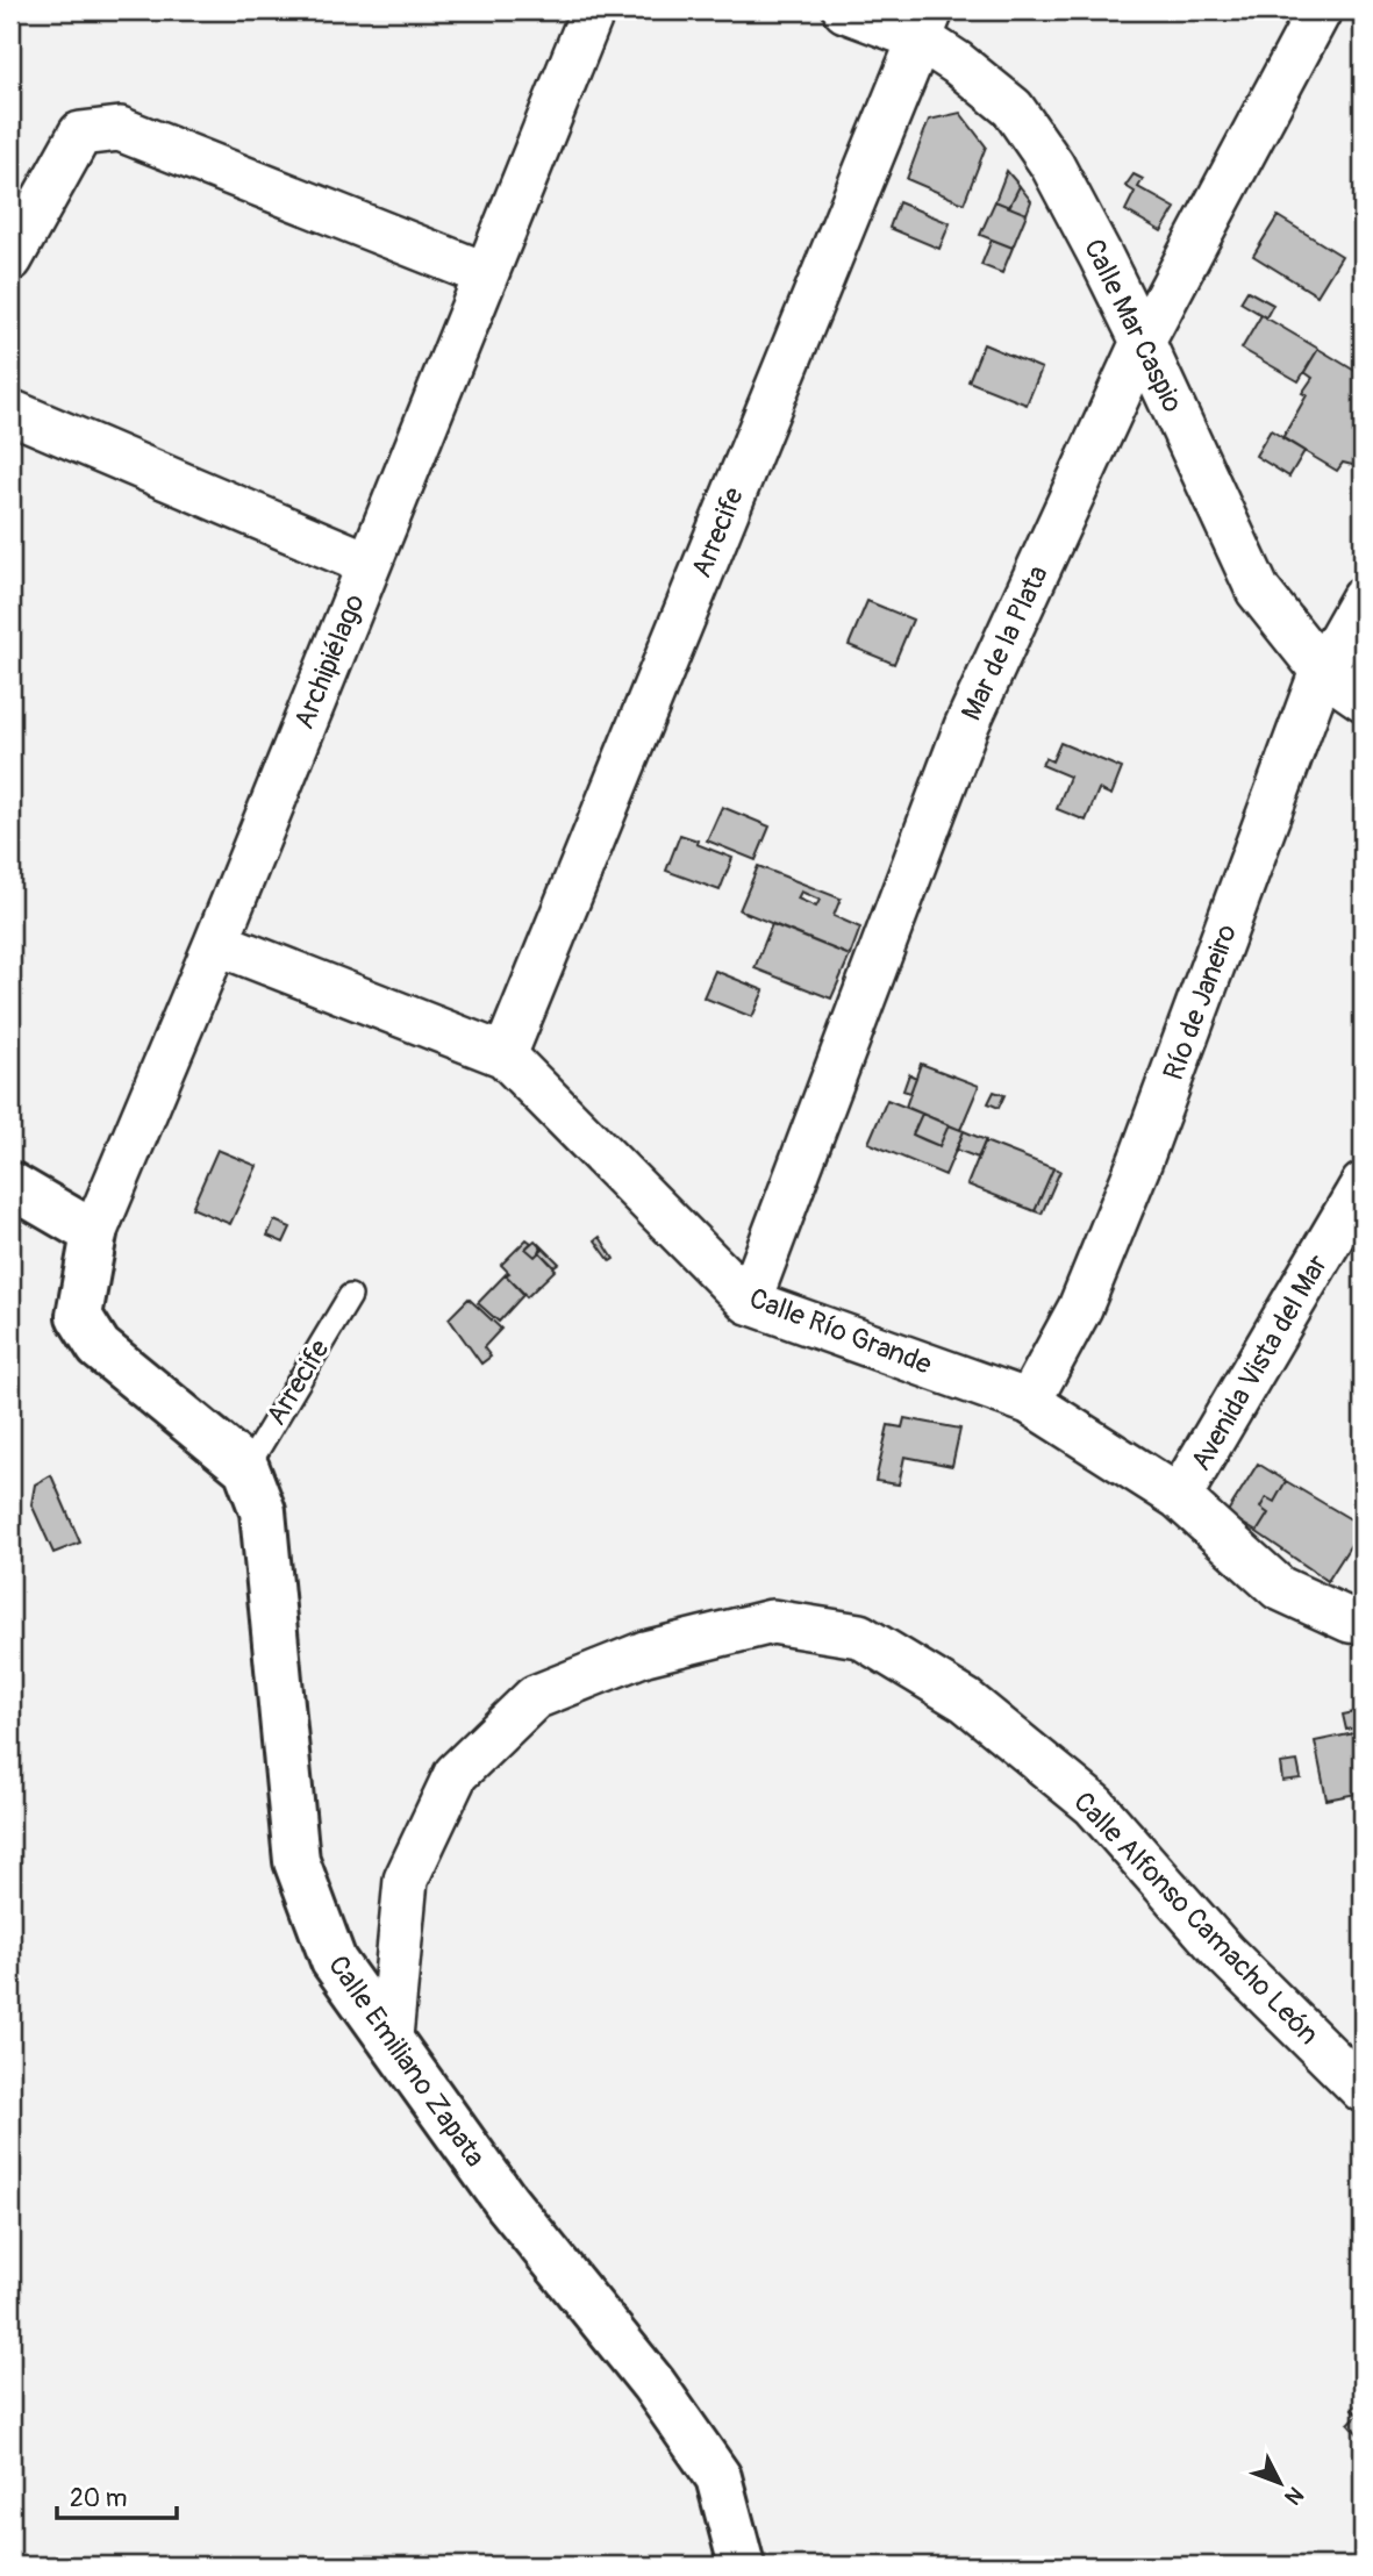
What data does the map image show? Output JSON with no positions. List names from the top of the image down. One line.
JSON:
{"streets":{"main road":["Archipiélago","Calle Emiliano Zapata"],"street":["Calle Mar Caspio","Arrecife","Mar de la Plata","Río de Janeiro","Calle Río Grande","Avenida Vista del Mar","Calle Alfonso Camacho León"]},"crossings":[["Calle Mar Caspio","Arrecife"],["Calle Mar Caspio","Mar de la Plata"],["Calle Mar Caspio","Río de Janeiro"],["Arrecife","Calle Río Grande"],["Arrecife","Calle Emiliano Zapata"],["Mar de la Plata","Calle Río Grande"],["Archipiélago","Calle Río Grande"],["Archipiélago","Calle Emiliano Zapata"],["Río de Janeiro","Calle Río Grande"],["Calle Río Grande","Avenida Vista del Mar"],["Calle Alfonso Camacho León","Calle Emiliano Zapata"]],"scale_bar":"20 m","north":"bottom right"}
